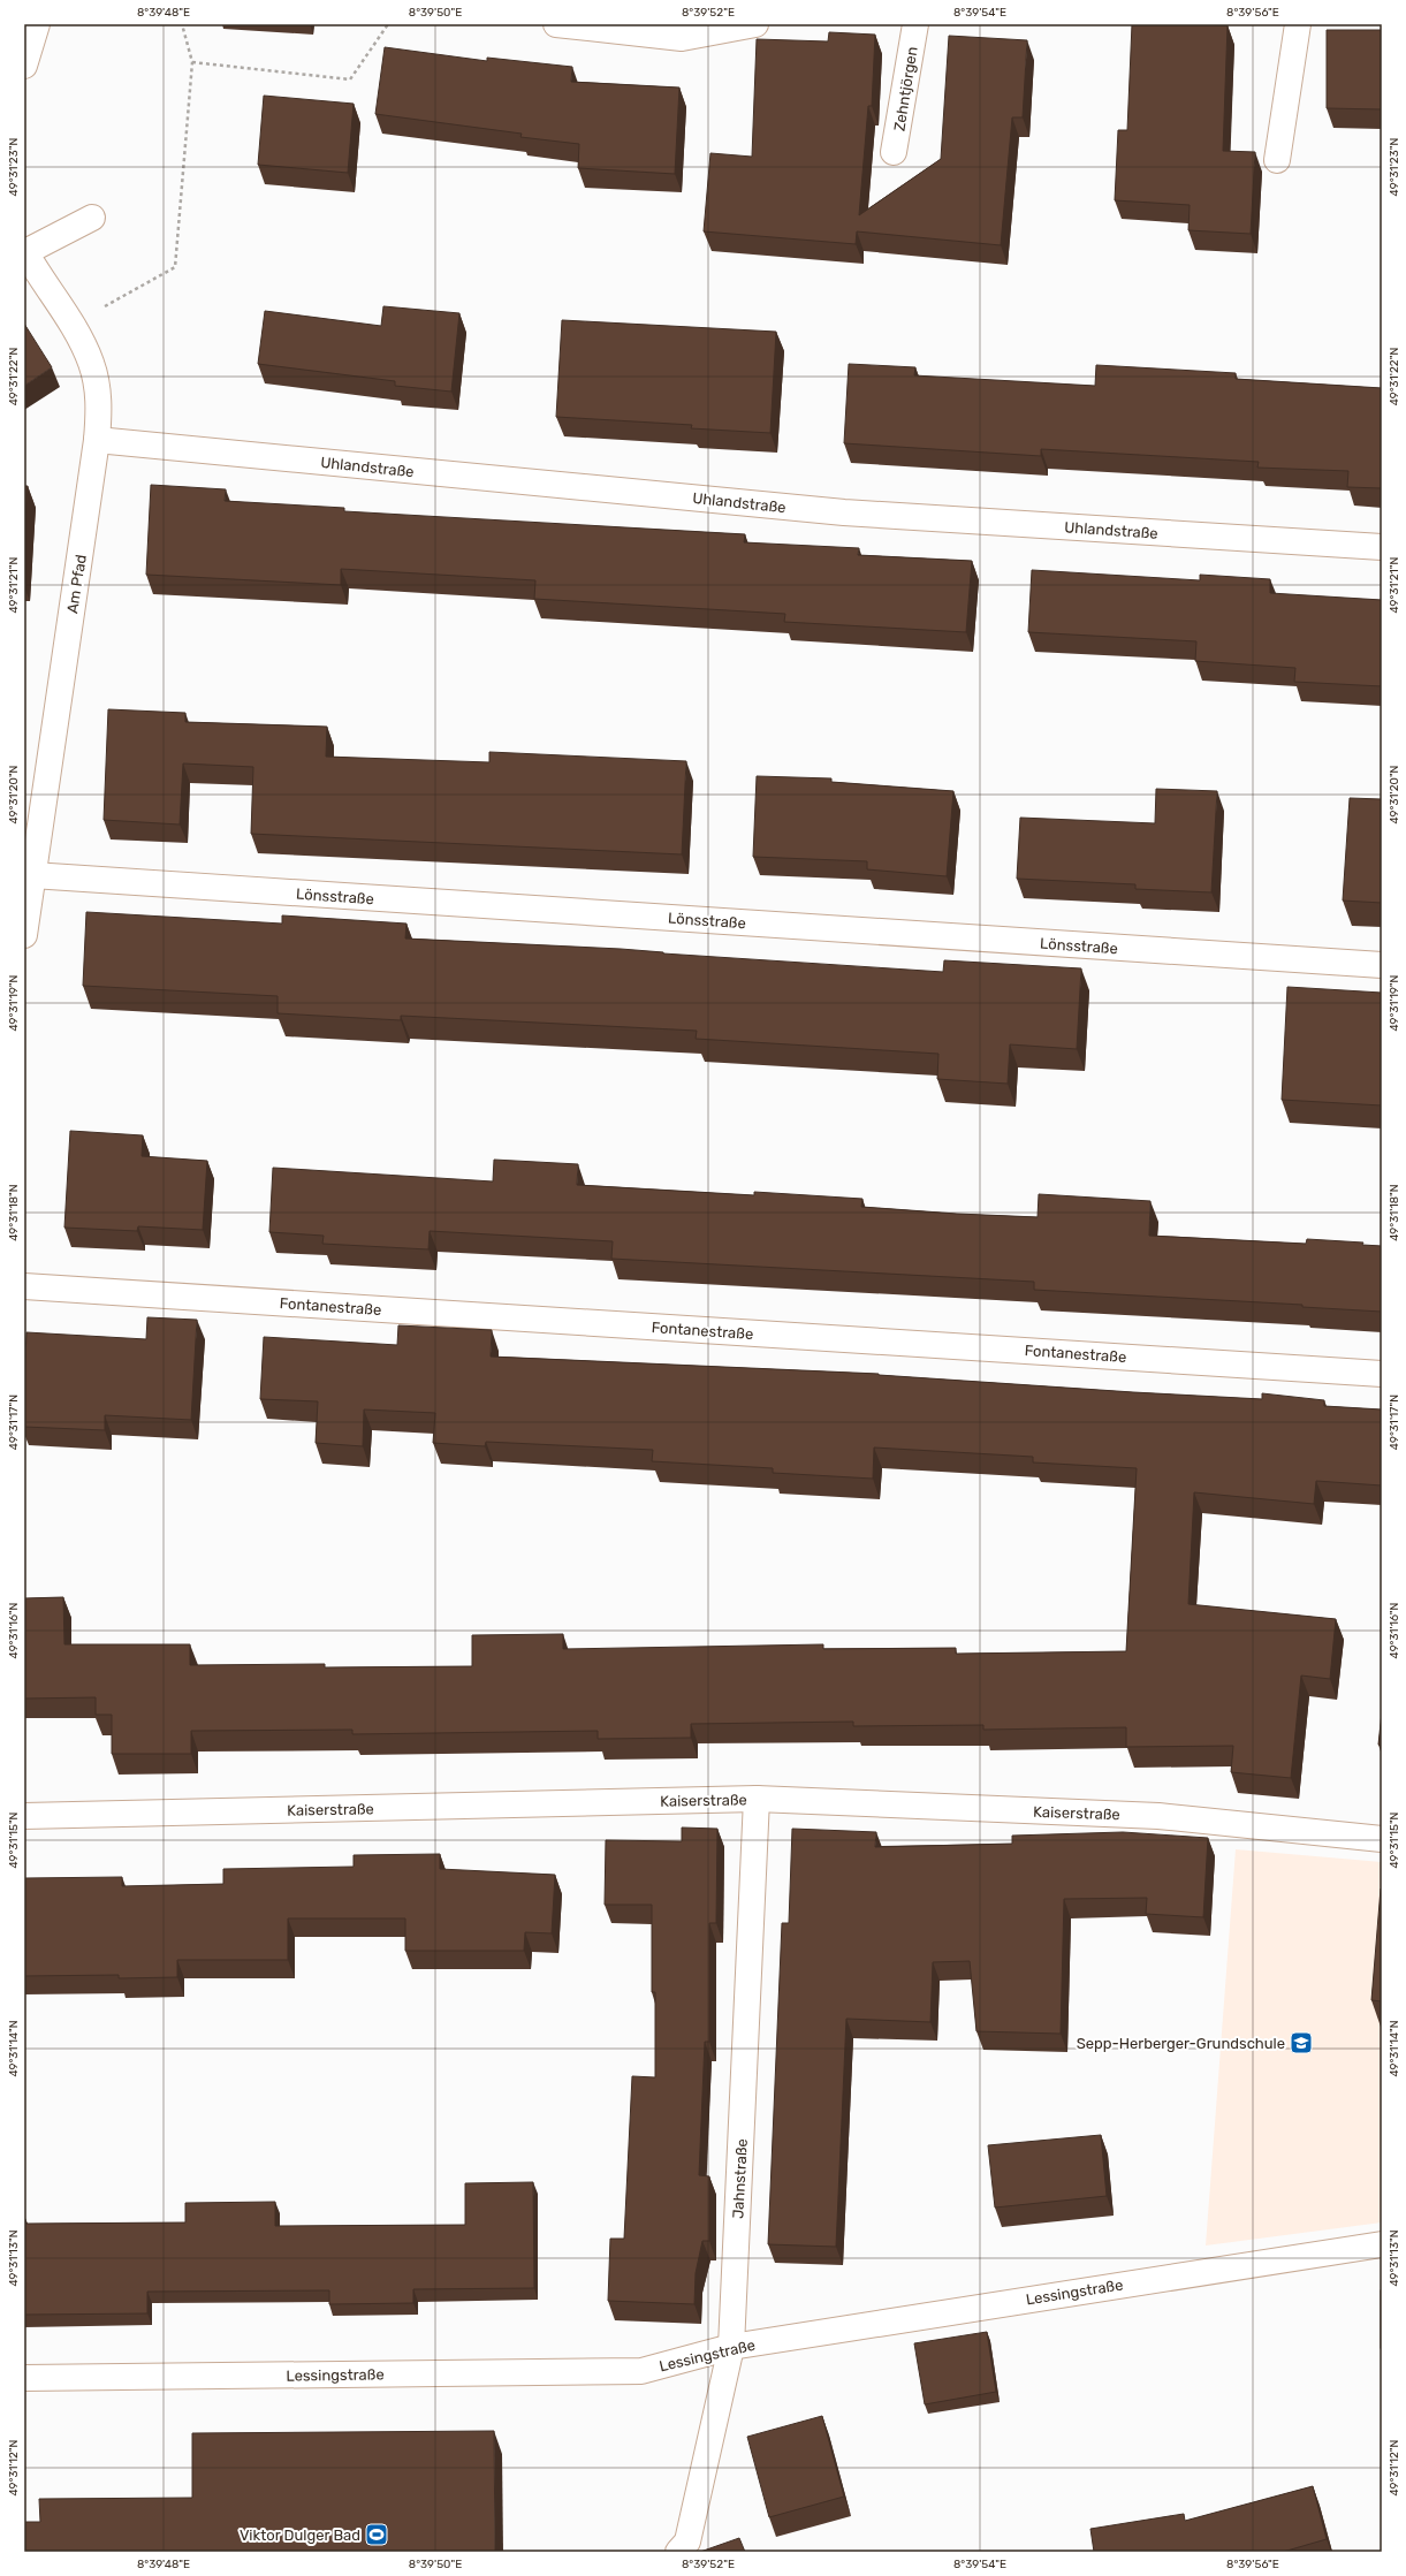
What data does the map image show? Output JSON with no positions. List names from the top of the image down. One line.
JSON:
{"streets":{"street":["Zehntjörgen","Uhlandstraße","Am Pfad","Lönsstraße","Fontanestraße","Kaiserstraße","Jahnstraße","Lessingstraße"]},"crossings":[["Uhlandstraße","Am Pfad"],["Am Pfad","Lönsstraße"],["Kaiserstraße","Jahnstraße"],["Jahnstraße","Lessingstraße"]],"places":{"school or university":["Sepp-Herberger-Grundschule"],"sports":["Viktor Dulger Bad"]},"coordinates":["8°39'48\"E","8°39'50\"E","8°39'52\"E","8°39'54\"E","8°39'56\"E","49°31'23\"N","49°31'22\"N","49°31'21\"N","49°31'20\"N","49°31'19\"N","49°31'18\"N","49°31'17\"N","49°31'16\"N","49°31'15\"N","49°31'14\"N","49°31'13\"N","49°31'12\"N"]}
